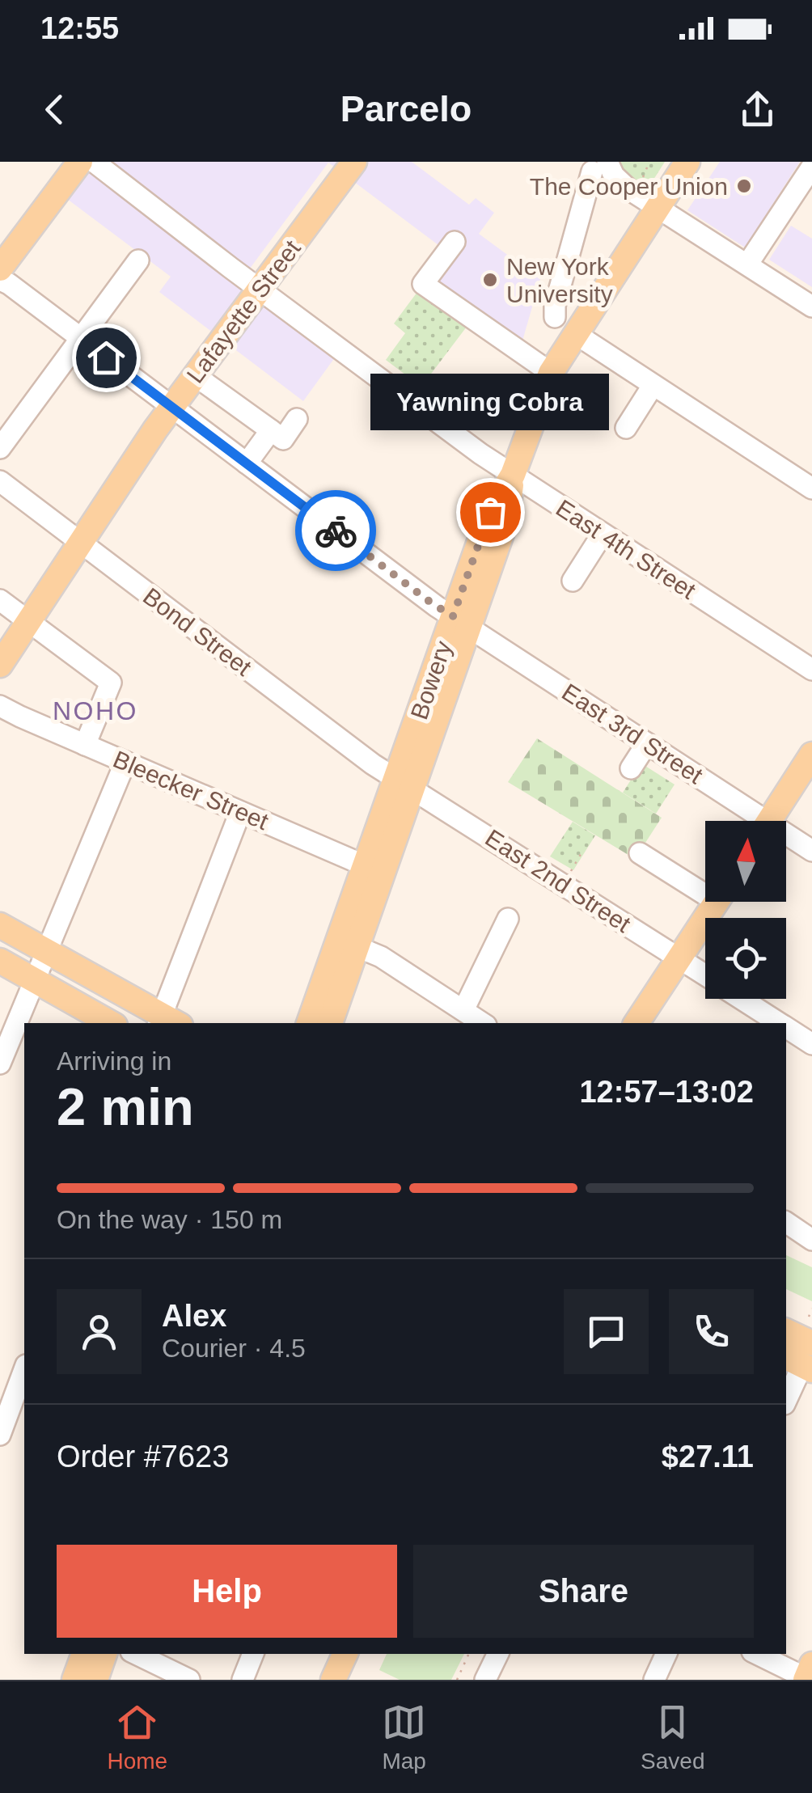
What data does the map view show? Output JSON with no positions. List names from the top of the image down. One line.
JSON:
{"streets":{"main road":["Lafayette Street","Bowery"],"street":["East 4th Street","Bond Street","East 3rd Street","Bleecker Street","East 2nd Street"]},"crossings":[["Lafayette Street","East 4th Street"],["Lafayette Street","Bond Street"],["Lafayette Street","East 3rd Street"],["East 4th Street","Bowery"],["Bond Street","Bowery"],["Bond Street","East 2nd Street"],["Bowery","East 3rd Street"],["Bowery","Bleecker Street"],["Bowery","East 2nd Street"]],"districts":["NOHO"],"places":["The Cooper Union","New York University","Yawning Cobra"],"north":"top","page":{"status":"12:55","header":"Parcelo","bubble":"Yawning Cobra","heading":["2 min","Arriving in","12:57–13:02"],"panel":["Alex","Courier · 4.5","Order #7623","$27.11"],"bar":"On the way · 150 m","buttons":["Help","Share"],"tabs":["Home","Map","Saved"]}}
